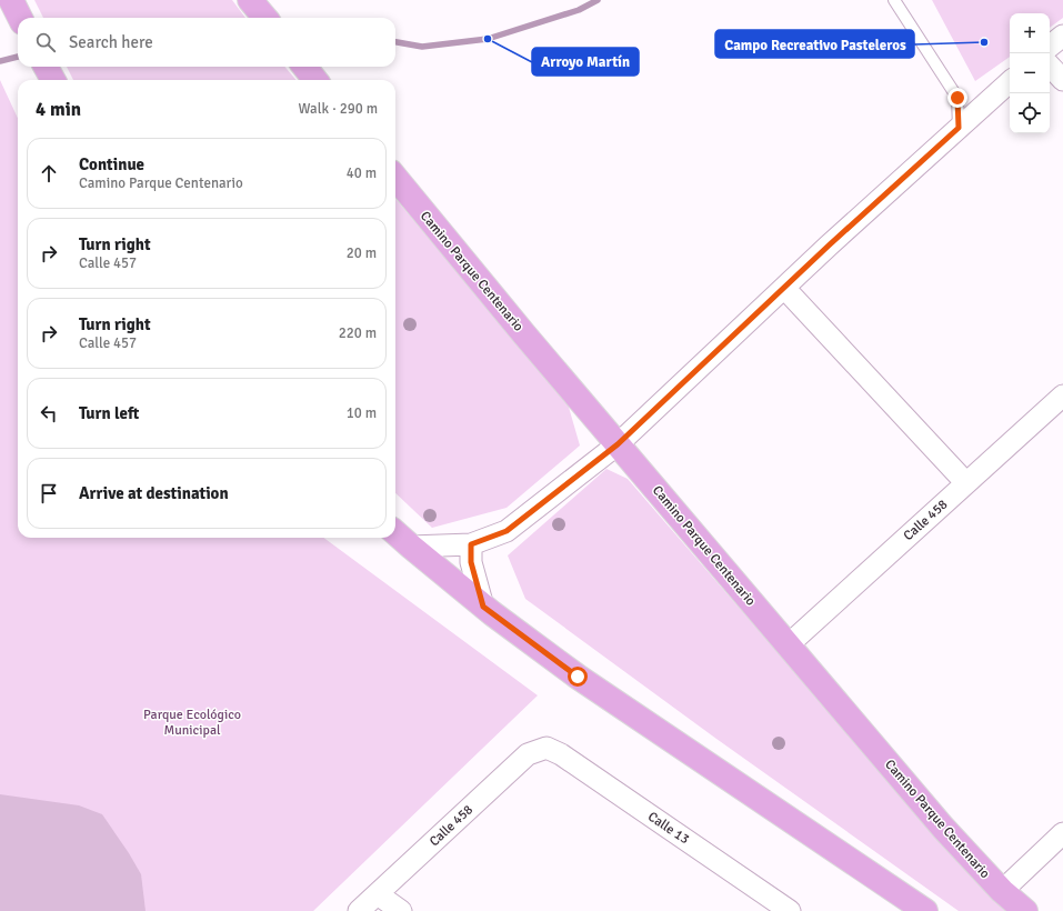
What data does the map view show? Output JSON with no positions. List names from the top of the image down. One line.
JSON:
{"streets":{"main road":["Camino Parque Centenario"],"street":["Calle 458","Calle 13"]},"crossings":[["Camino Parque Centenario","Calle 458"],["Calle 458","Calle 13"]],"parks":["Parque Ecológico Municipal"],"places":["Arroyo Martín","Campo Recreativo Pasteleros"],"page":{"map_buttons":["+","−"],"search":"Search here","heading":["4 min","Walk · 290 m"],"list":[["Continue","Camino Parque Centenario","40 m"],["Turn right","Calle 457","20 m"],["Turn right","Calle 457","220 m"],["Turn left","10 m"],"Arrive at destination"]}}
